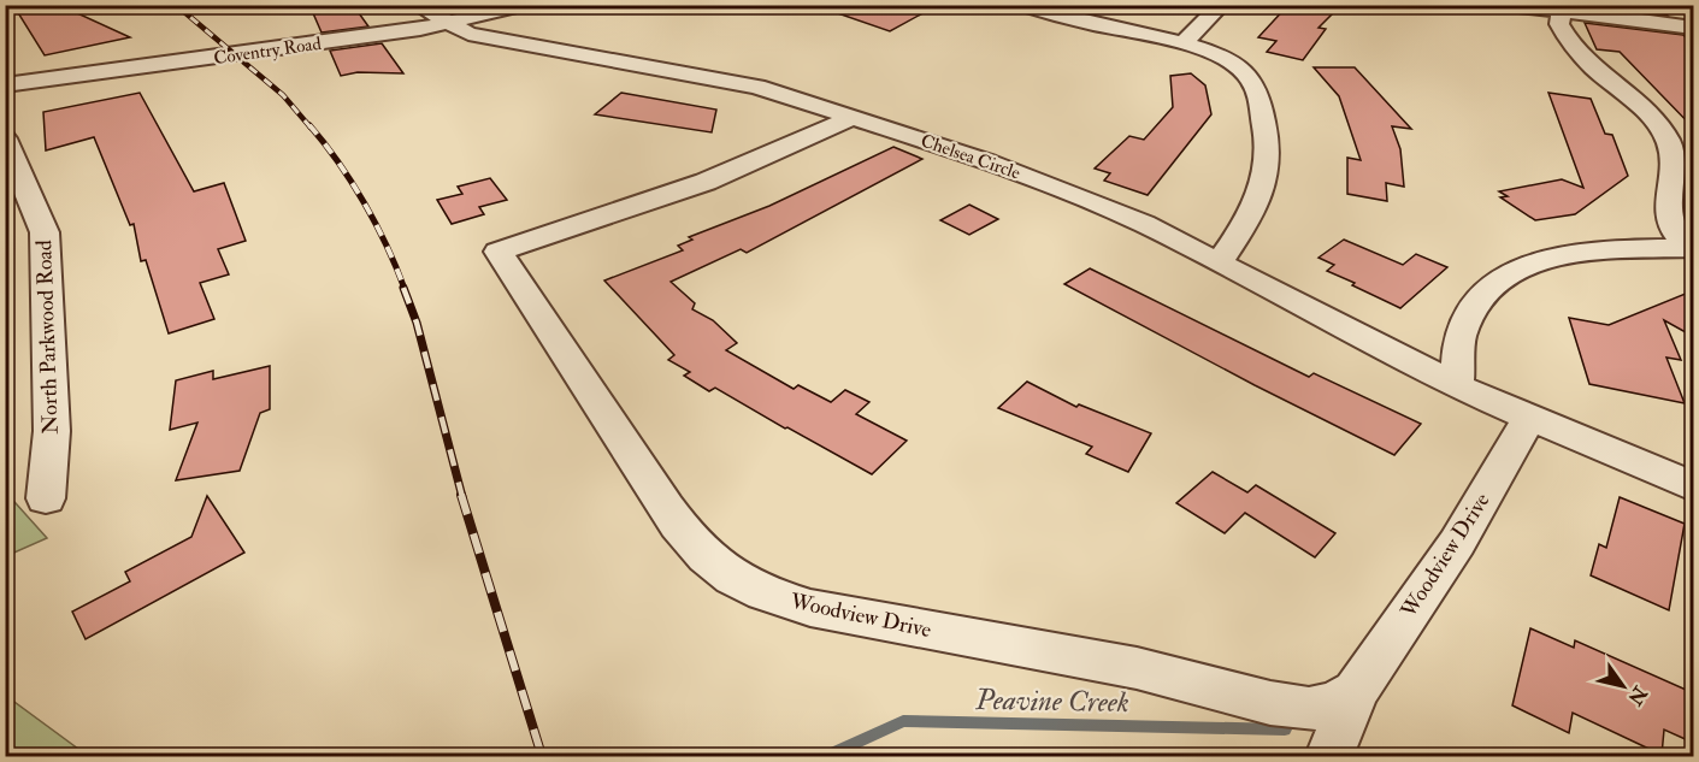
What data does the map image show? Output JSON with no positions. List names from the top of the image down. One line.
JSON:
{"streets":{"street":["Coventry Road","Chelsea Circle","North Parkwood Road","Woodview Drive"]},"crossings":[["Coventry Road","Chelsea Circle"],["Chelsea Circle","Woodview Drive"]],"water":["Peavine Creek"],"north":"bottom right"}
